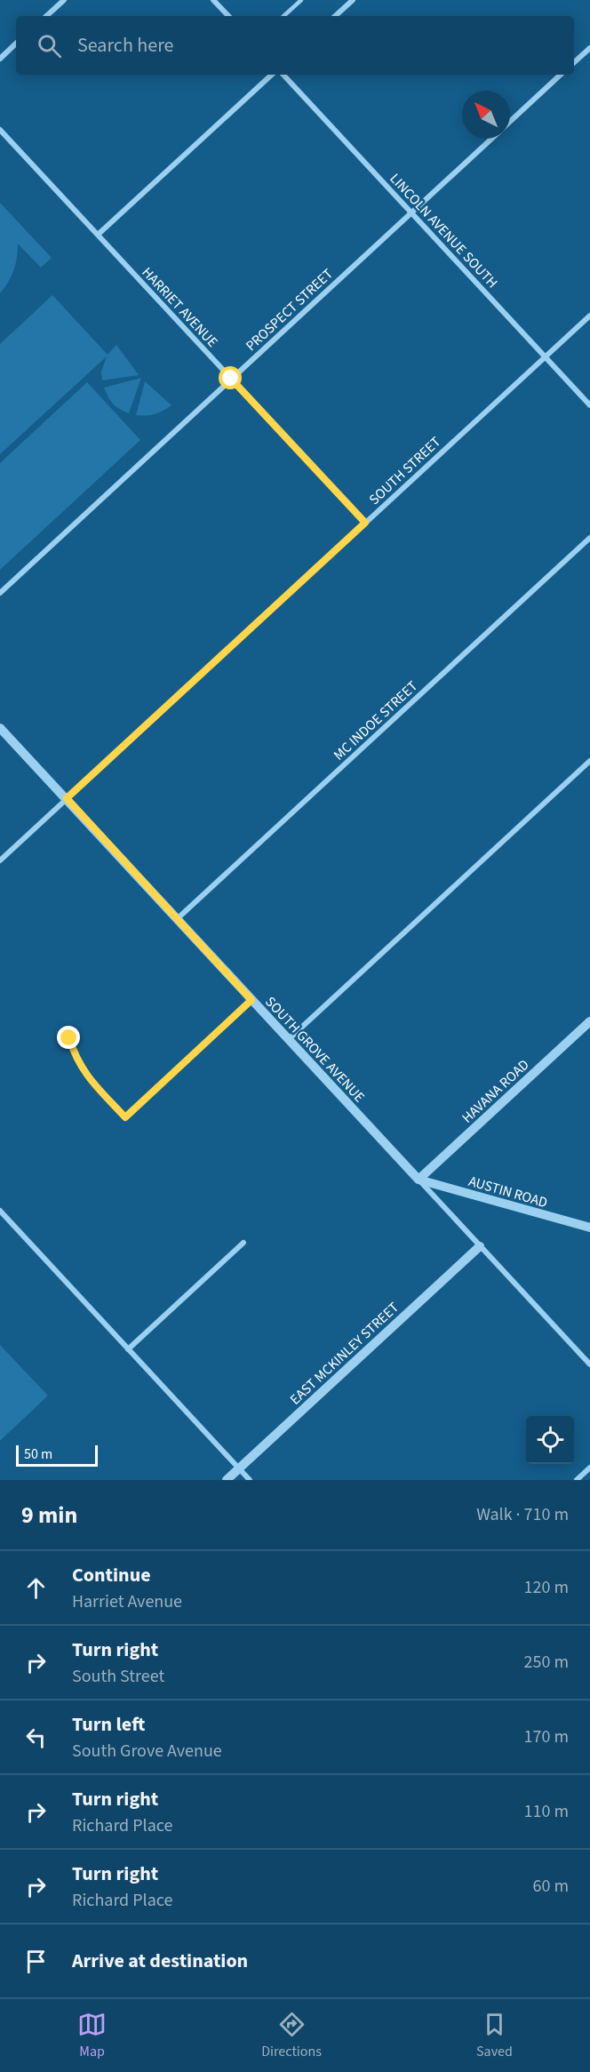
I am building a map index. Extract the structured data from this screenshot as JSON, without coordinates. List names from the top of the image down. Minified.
{"streets":{"street":["LINCOLN AVENUE SOUTH","HARRIET AVENUE","PROSPECT STREET","SOUTH STREET","MC INDOE STREET","SOUTH GROVE AVENUE","HAVANA ROAD","AUSTIN ROAD","EAST MCKINLEY STREET"]},"crossings":[["LINCOLN AVENUE SOUTH","PROSPECT STREET"],["LINCOLN AVENUE SOUTH","SOUTH STREET"],["HARRIET AVENUE","PROSPECT STREET"],["HARRIET AVENUE","SOUTH STREET"],["SOUTH STREET","SOUTH GROVE AVENUE"],["MC INDOE STREET","SOUTH GROVE AVENUE"],["SOUTH GROVE AVENUE","HAVANA ROAD"],["SOUTH GROVE AVENUE","AUSTIN ROAD"],["SOUTH GROVE AVENUE","EAST MCKINLEY STREET"],["HAVANA ROAD","AUSTIN ROAD"]],"scale_bar":"50 m","north":"top left","page":{"search":"Search here","scale":"50 m","heading":["9 min","Walk · 710 m"],"list":[["Continue","Harriet Avenue","120 m"],["Turn right","South Street","250 m"],["Turn left","South Grove Avenue","170 m"],["Turn right","Richard Place","110 m"],["Turn right","Richard Place","60 m"],"Arrive at destination"],"nav":["Map","Directions","Saved"]}}
